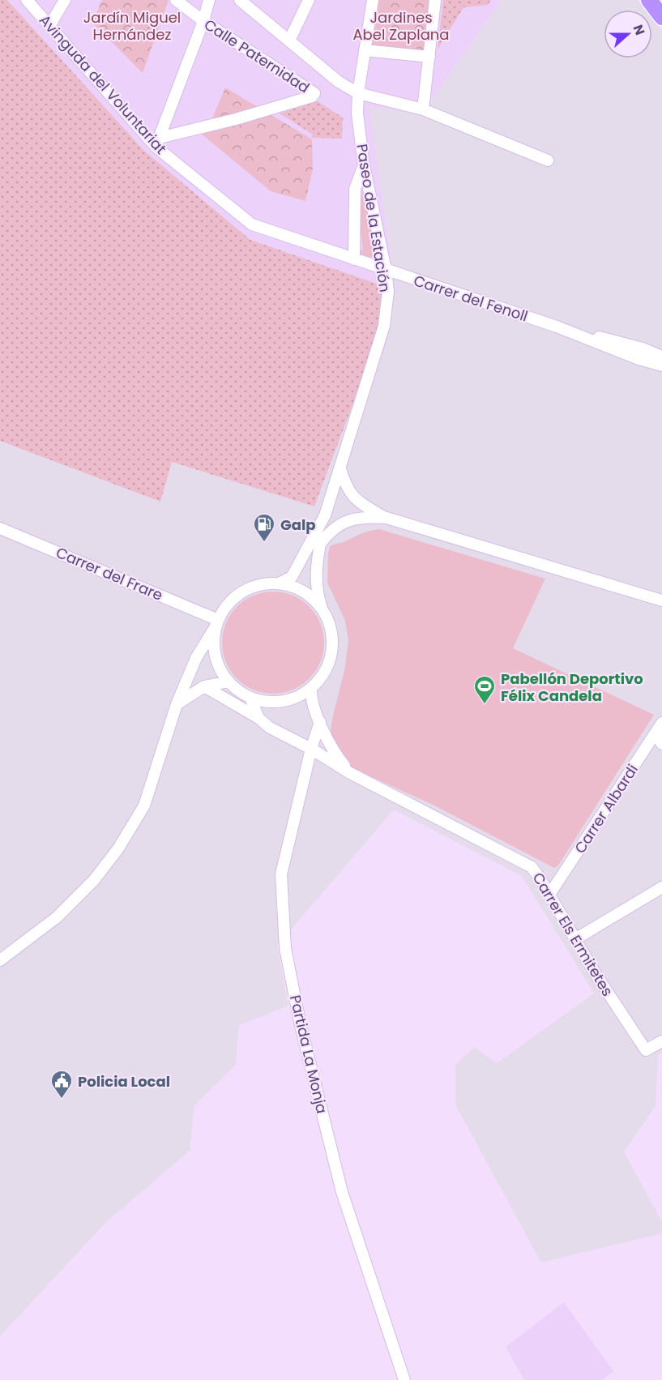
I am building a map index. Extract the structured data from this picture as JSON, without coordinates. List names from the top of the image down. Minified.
{"streets":{"street":["Calle Paternidad","Avinguda del Voluntariat","Paseo de la Estación","Carrer del Fenoll","Carrer del Frare","Carrer Albardi","Carrer Els Ermitetes","Partida La Monja"]},"crossings":[["Calle Paternidad","Avinguda del Voluntariat"],["Avinguda del Voluntariat","Paseo de la Estación"],["Avinguda del Voluntariat","Carrer del Fenoll"],["Paseo de la Estación","Carrer del Fenoll"],["Paseo de la Estación","Carrer del Frare"],["Paseo de la Estación","Carrer Els Ermitetes"],["Carrer del Frare","Carrer Els Ermitetes"],["Carrer Albardi","Carrer Els Ermitetes"],["Carrer Els Ermitetes","Partida La Monja"]],"parks":["Jardín Miguel Hernández","Jardines Abel Zaplana"],"places":{"fuel station":["Galp"],"sports":["Pabellón Deportivo Félix Candela"],"public building":["Policia Local"]},"north":"right"}
